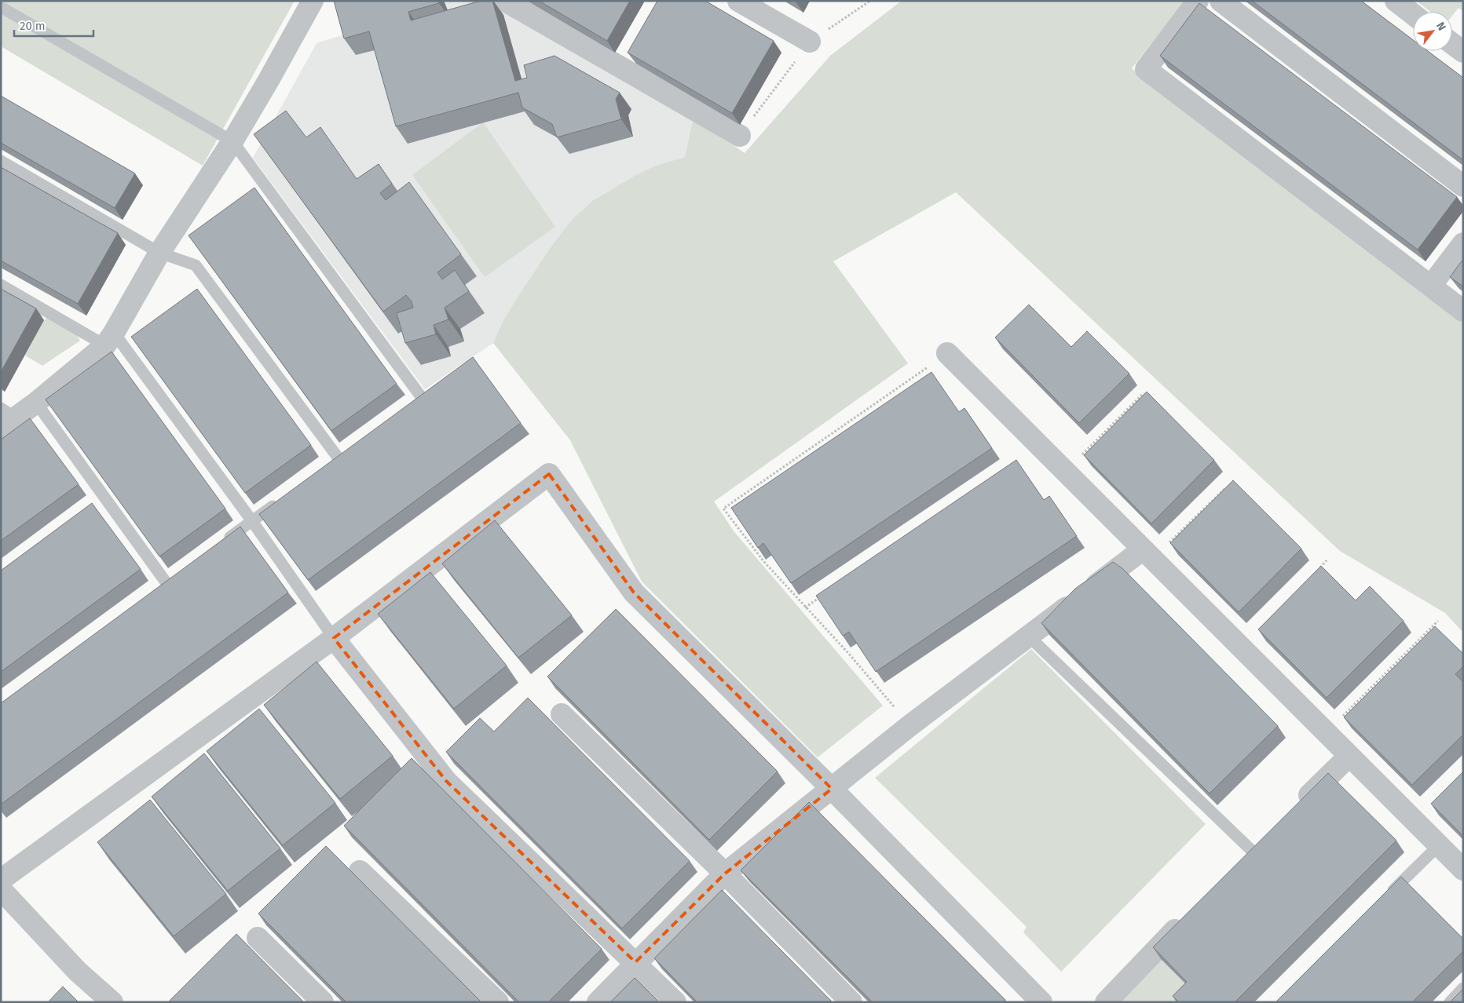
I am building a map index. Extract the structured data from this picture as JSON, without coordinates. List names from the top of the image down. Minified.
{"scale_bar":"20 m","north":"top right"}
